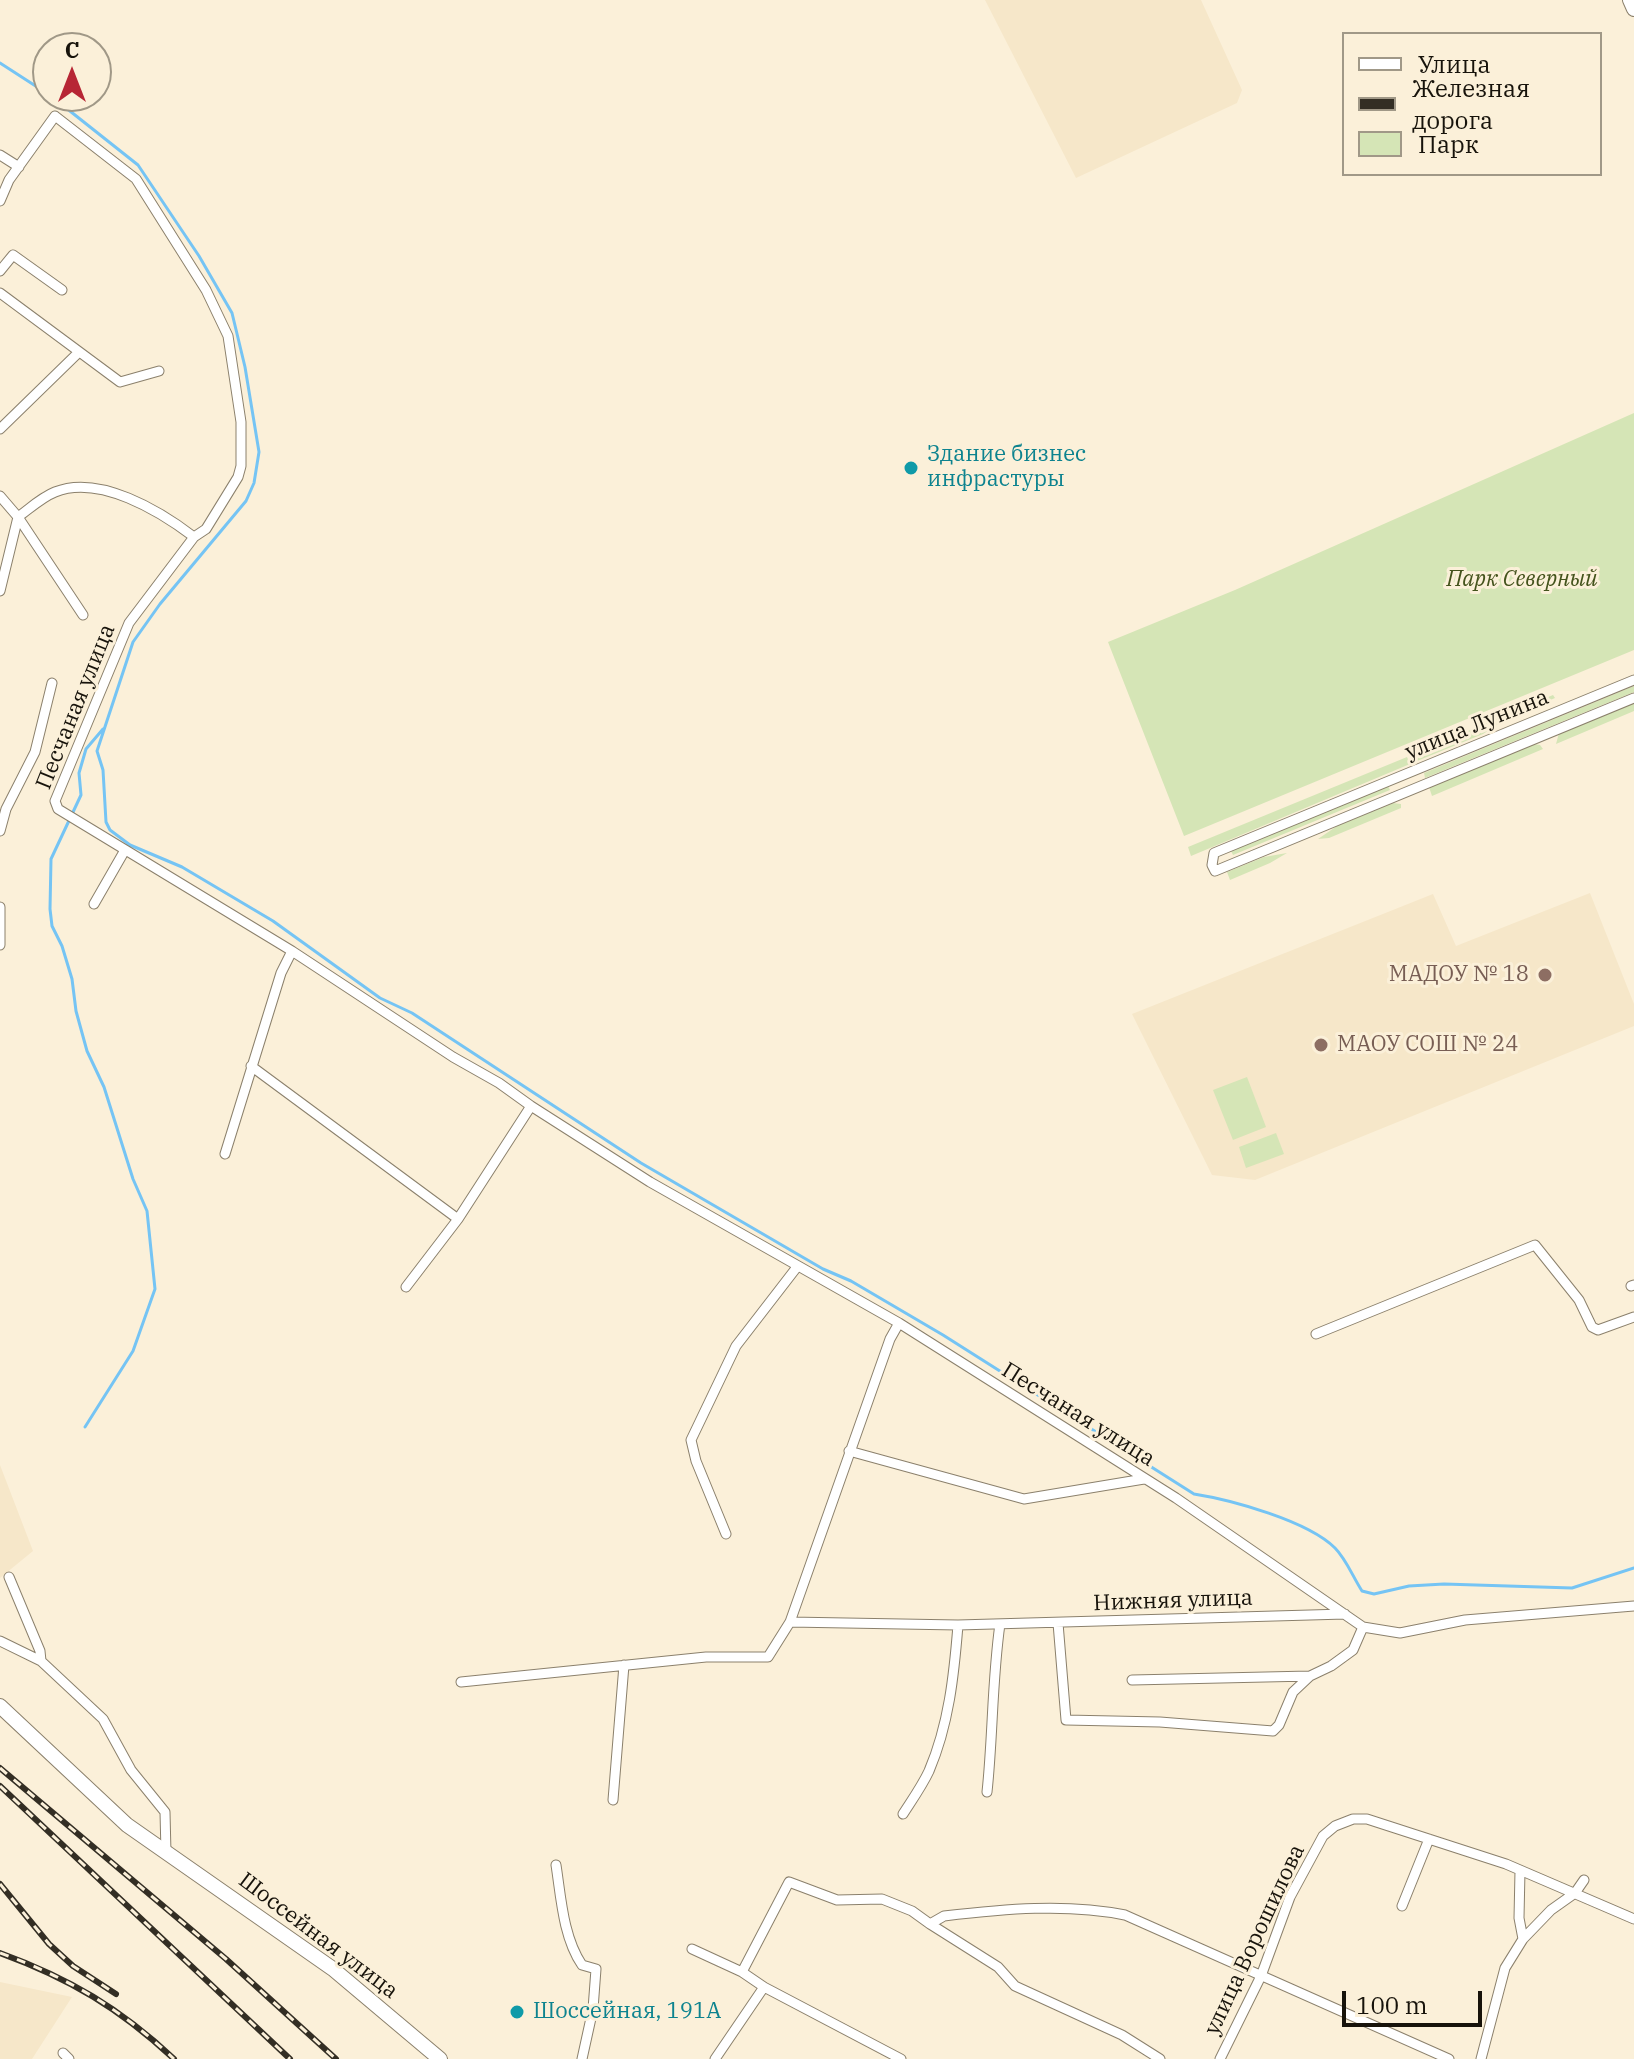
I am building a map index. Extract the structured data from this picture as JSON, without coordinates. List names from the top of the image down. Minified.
{"streets":{"main road":["Шоссейная улица"],"street":["Песчаная улица","улица Лунина","Нижняя улица","улица Ворошилова"]},"crossings":[["Песчаная улица","Нижняя улица"]],"parks":["Парк Северный"],"places":["Здание бизнес инфрастуры","МАДОУ № 18","МАОУ СОШ № 24","Шоссейная, 191А"],"legend":["Улица","Железная дорога","Парк"],"scale_bar":"100 m","north":"top"}
